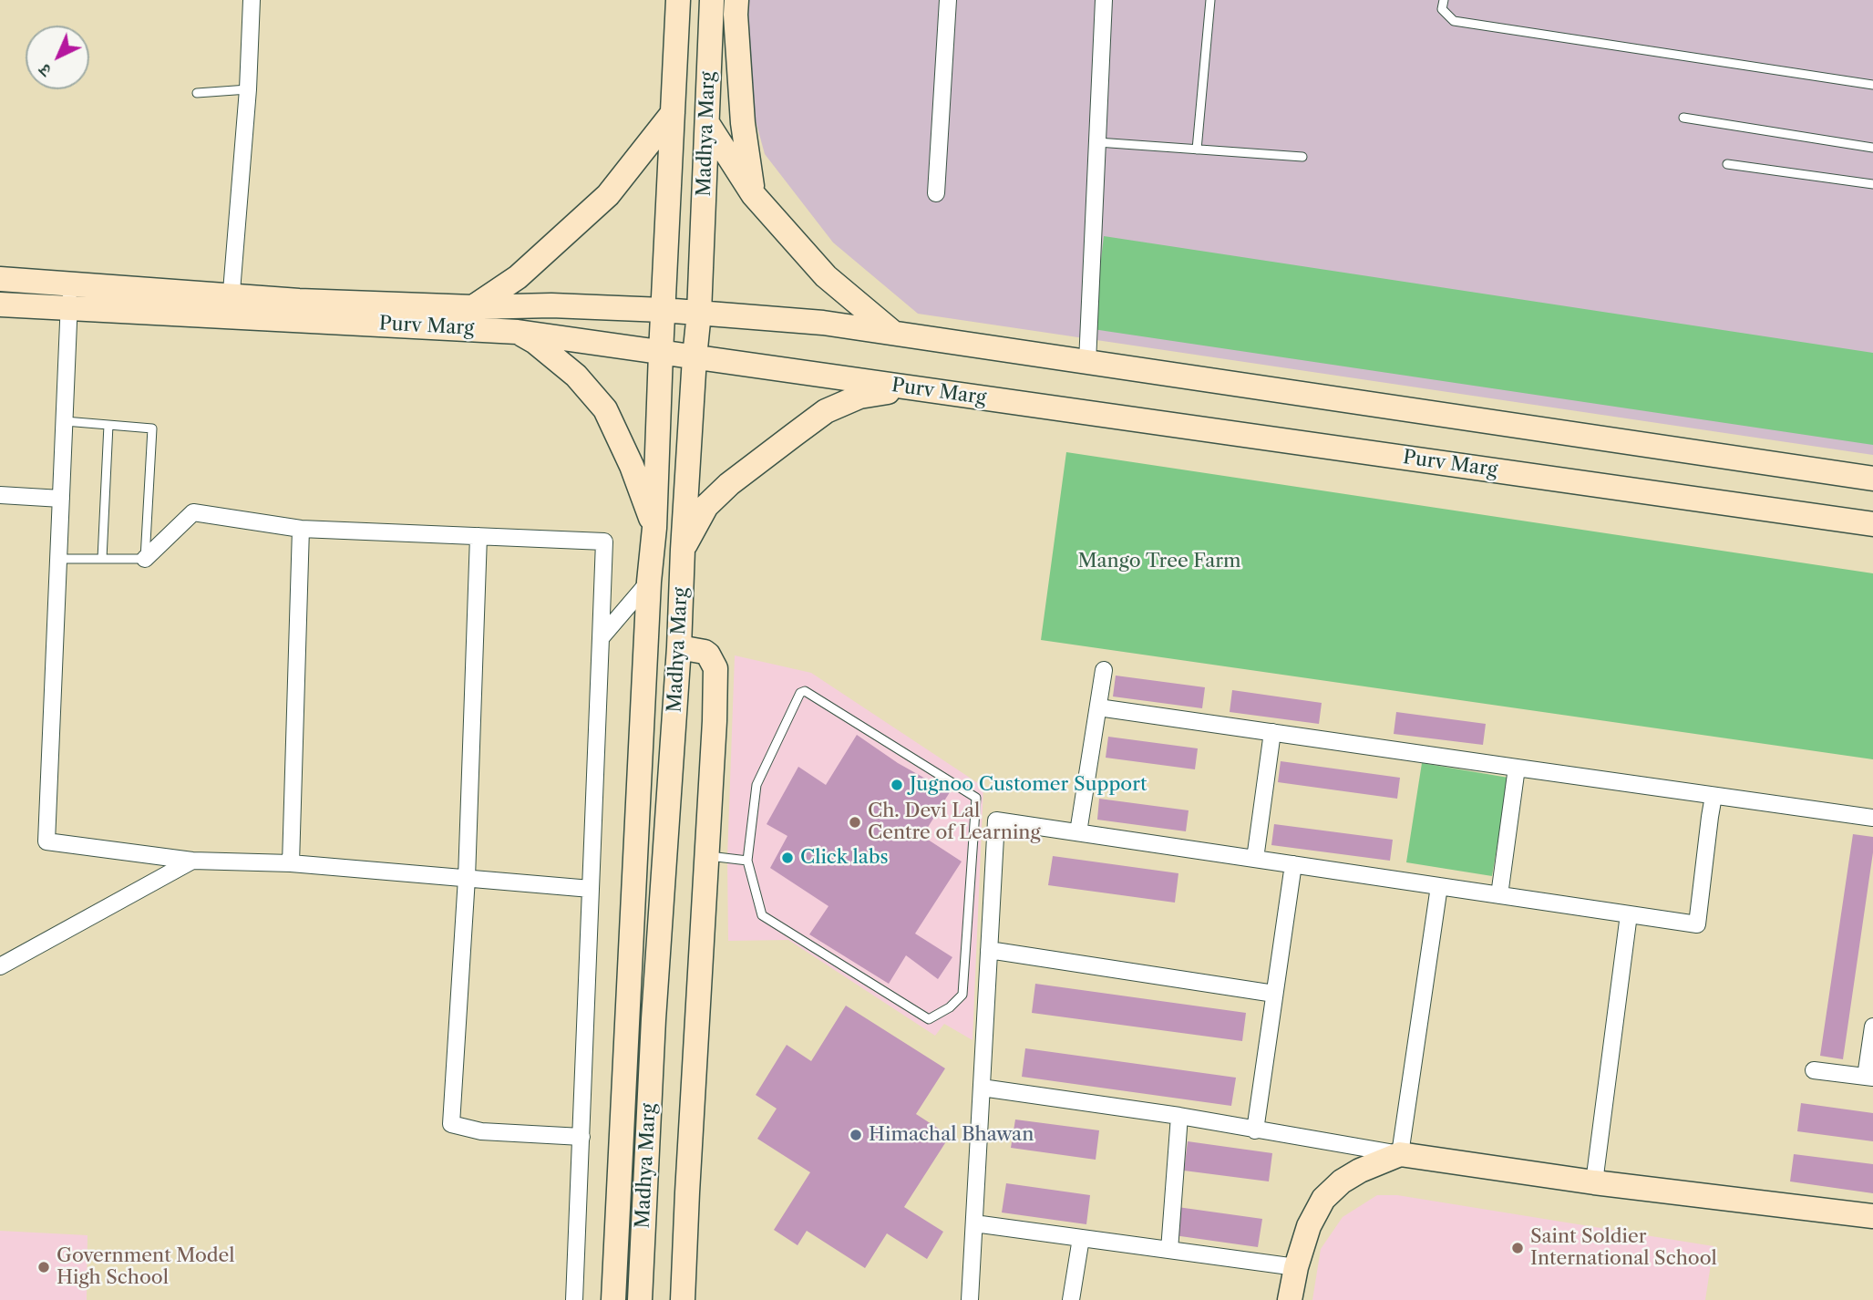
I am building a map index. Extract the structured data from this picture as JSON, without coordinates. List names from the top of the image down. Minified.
{"streets":{"main road":["Madhya Marg","Purv Marg"]},"crossings":[["Madhya Marg","Purv Marg"]],"parks":["Mango Tree Farm"],"places":["Jugnoo Customer Support","Ch. Devi Lal Centre of Learning","Click labs","Himachal Bhawan","Saint Soldier International School","Government Model High School"],"north":"bottom left"}
